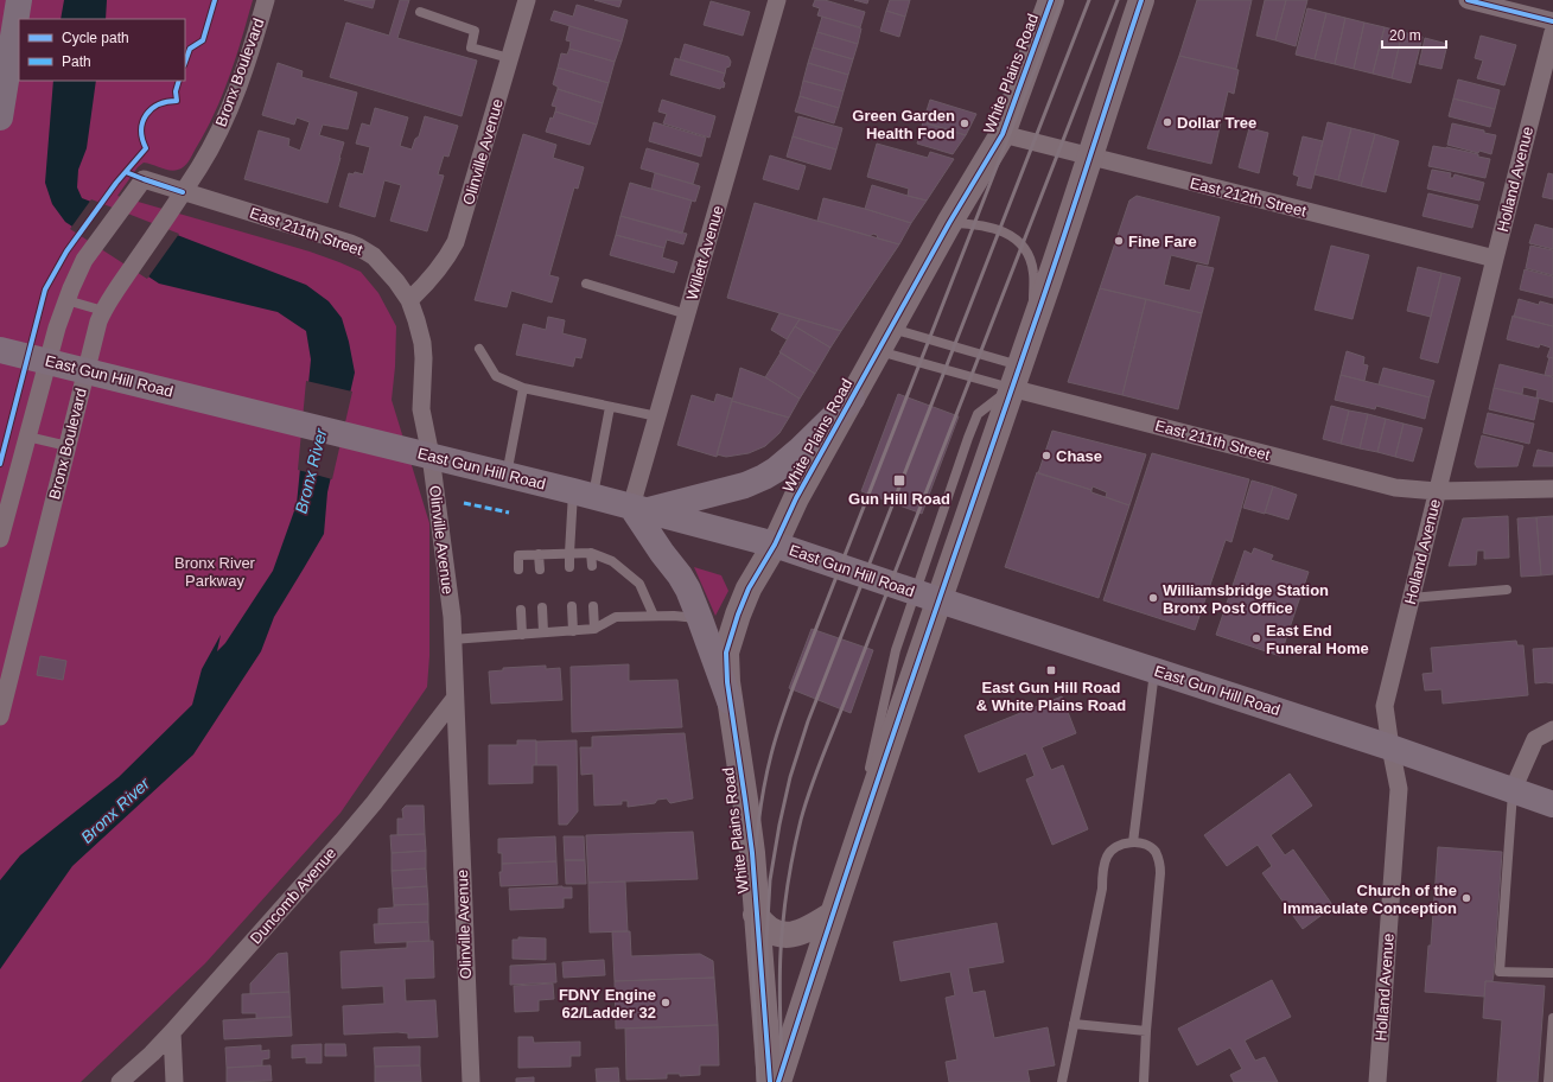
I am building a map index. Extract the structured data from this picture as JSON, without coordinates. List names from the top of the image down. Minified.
{"streets":{"main road":["White Plains Road","East Gun Hill Road"],"street":["Bronx Boulevard","Olinville Avenue","Holland Avenue","East 212th Street","East 211th Street","Willett Avenue","Duncomb Avenue"]},"crossings":[["Bronx Boulevard","East 211th Street"],["White Plains Road","East 212th Street"],["White Plains Road","East 211th Street"],["White Plains Road","East Gun Hill Road"],["Olinville Avenue","East 211th Street"],["Olinville Avenue","East Gun Hill Road"],["Olinville Avenue","Duncomb Avenue"],["Holland Avenue","East 212th Street"],["Holland Avenue","East 211th Street"],["Holland Avenue","East Gun Hill Road"],["Willett Avenue","East Gun Hill Road"]],"water":["Bronx River"],"parks":["Bronx River Parkway"],"places":{"other":["Dollar Tree","Green Garden Health Food","Fine Fare","Chase","Williamsbridge Station Bronx Post Office","East End Funeral Home","Church of the Immaculate Conception","FDNY Engine 62/Ladder 32"],"transit":["Gun Hill Road","East Gun Hill Road & White Plains Road"]},"legend":["Cycle path","Path"],"scale_bar":"20 m"}
